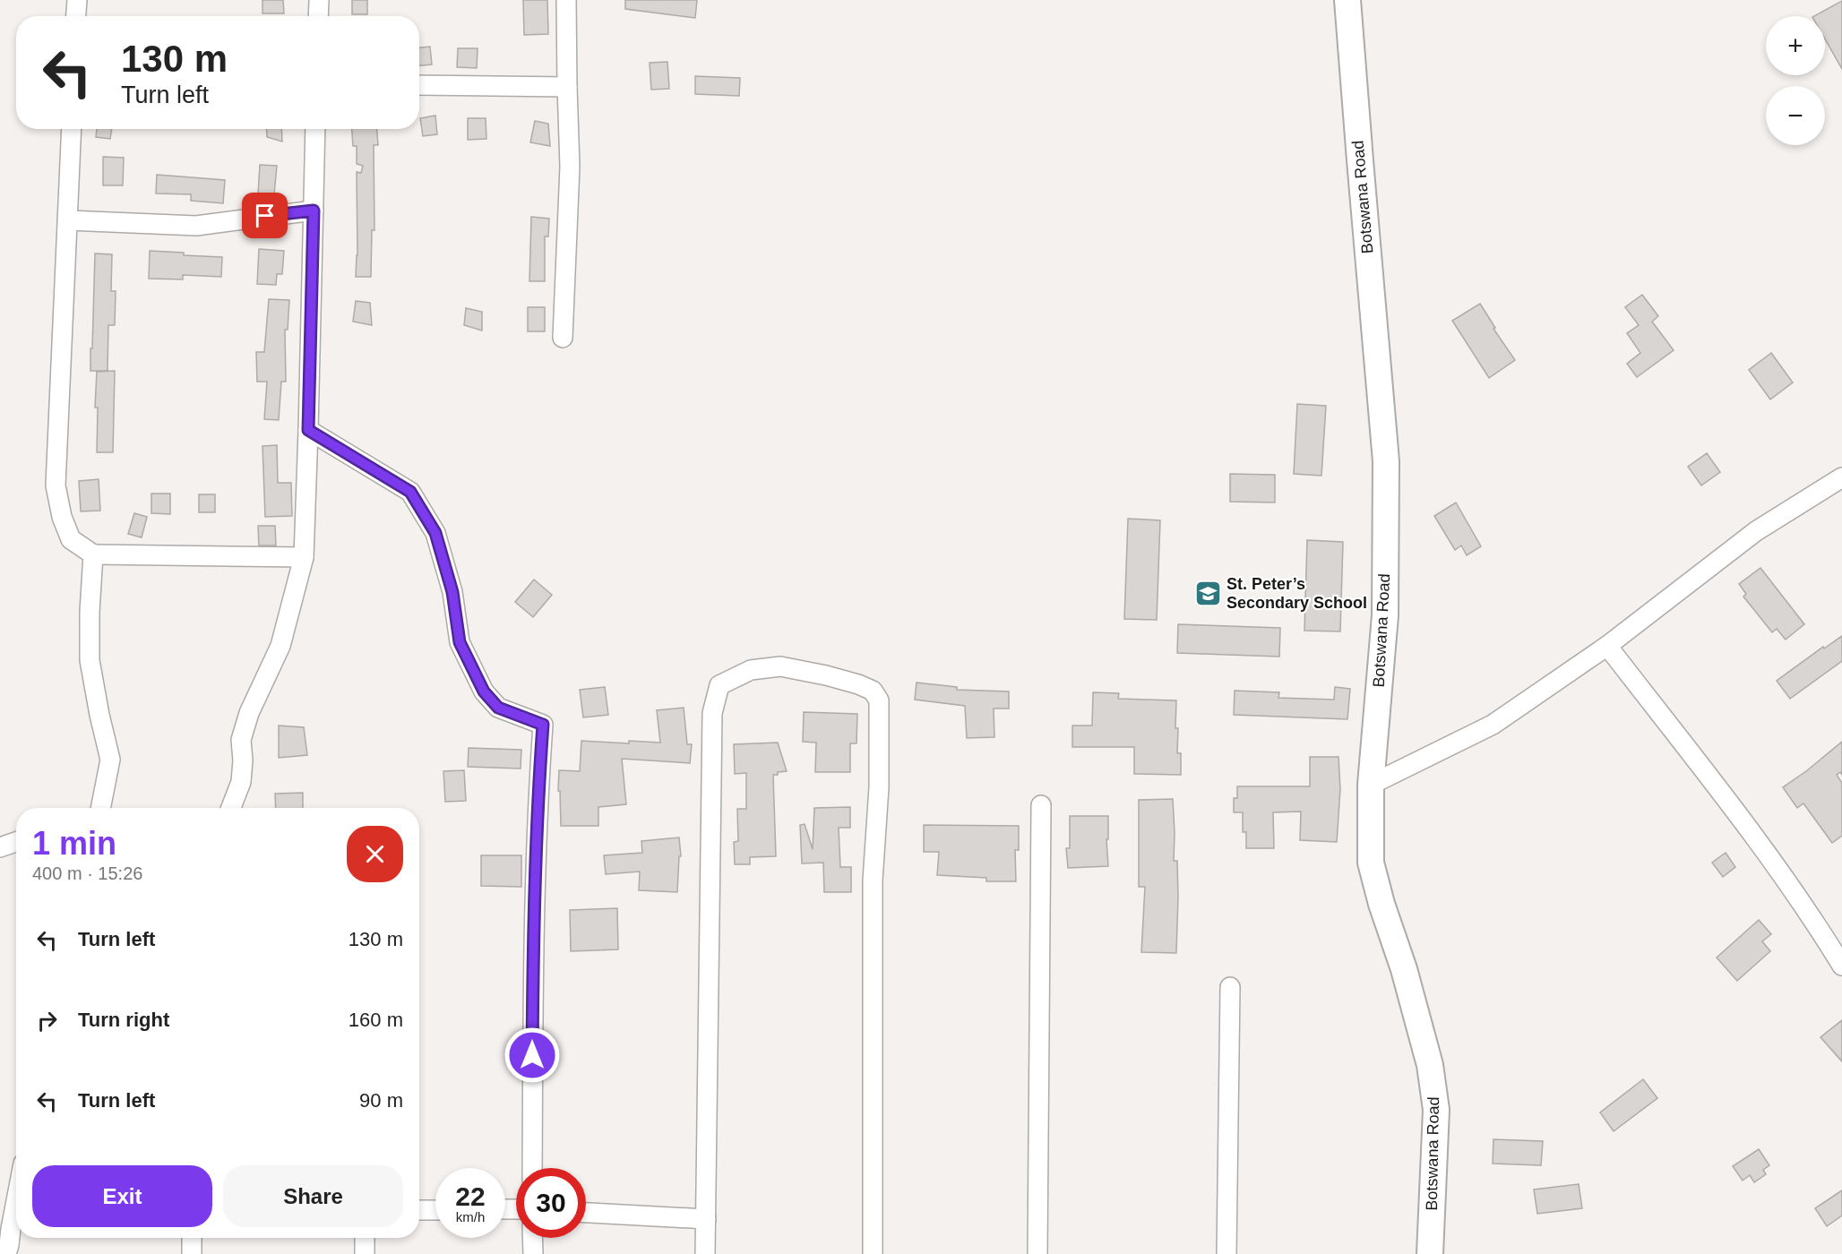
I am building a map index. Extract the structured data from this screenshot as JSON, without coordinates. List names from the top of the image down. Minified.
{"streets":{"street":["Botswana Road"]},"places":{"school or university":["St. Peter’s Secondary School"]},"page":{"map_buttons":["+","−"],"turn":["130 m","Turn left"],"heading":["1 min","400 m · 15:26"],"list":[{"name":"Turn left","value":"130 m"},{"name":"Turn right","value":"160 m"},{"name":"Turn left","value":"90 m"}],"buttons":["Exit","Share"],"speed":"22 km/h","limit":"30"}}
